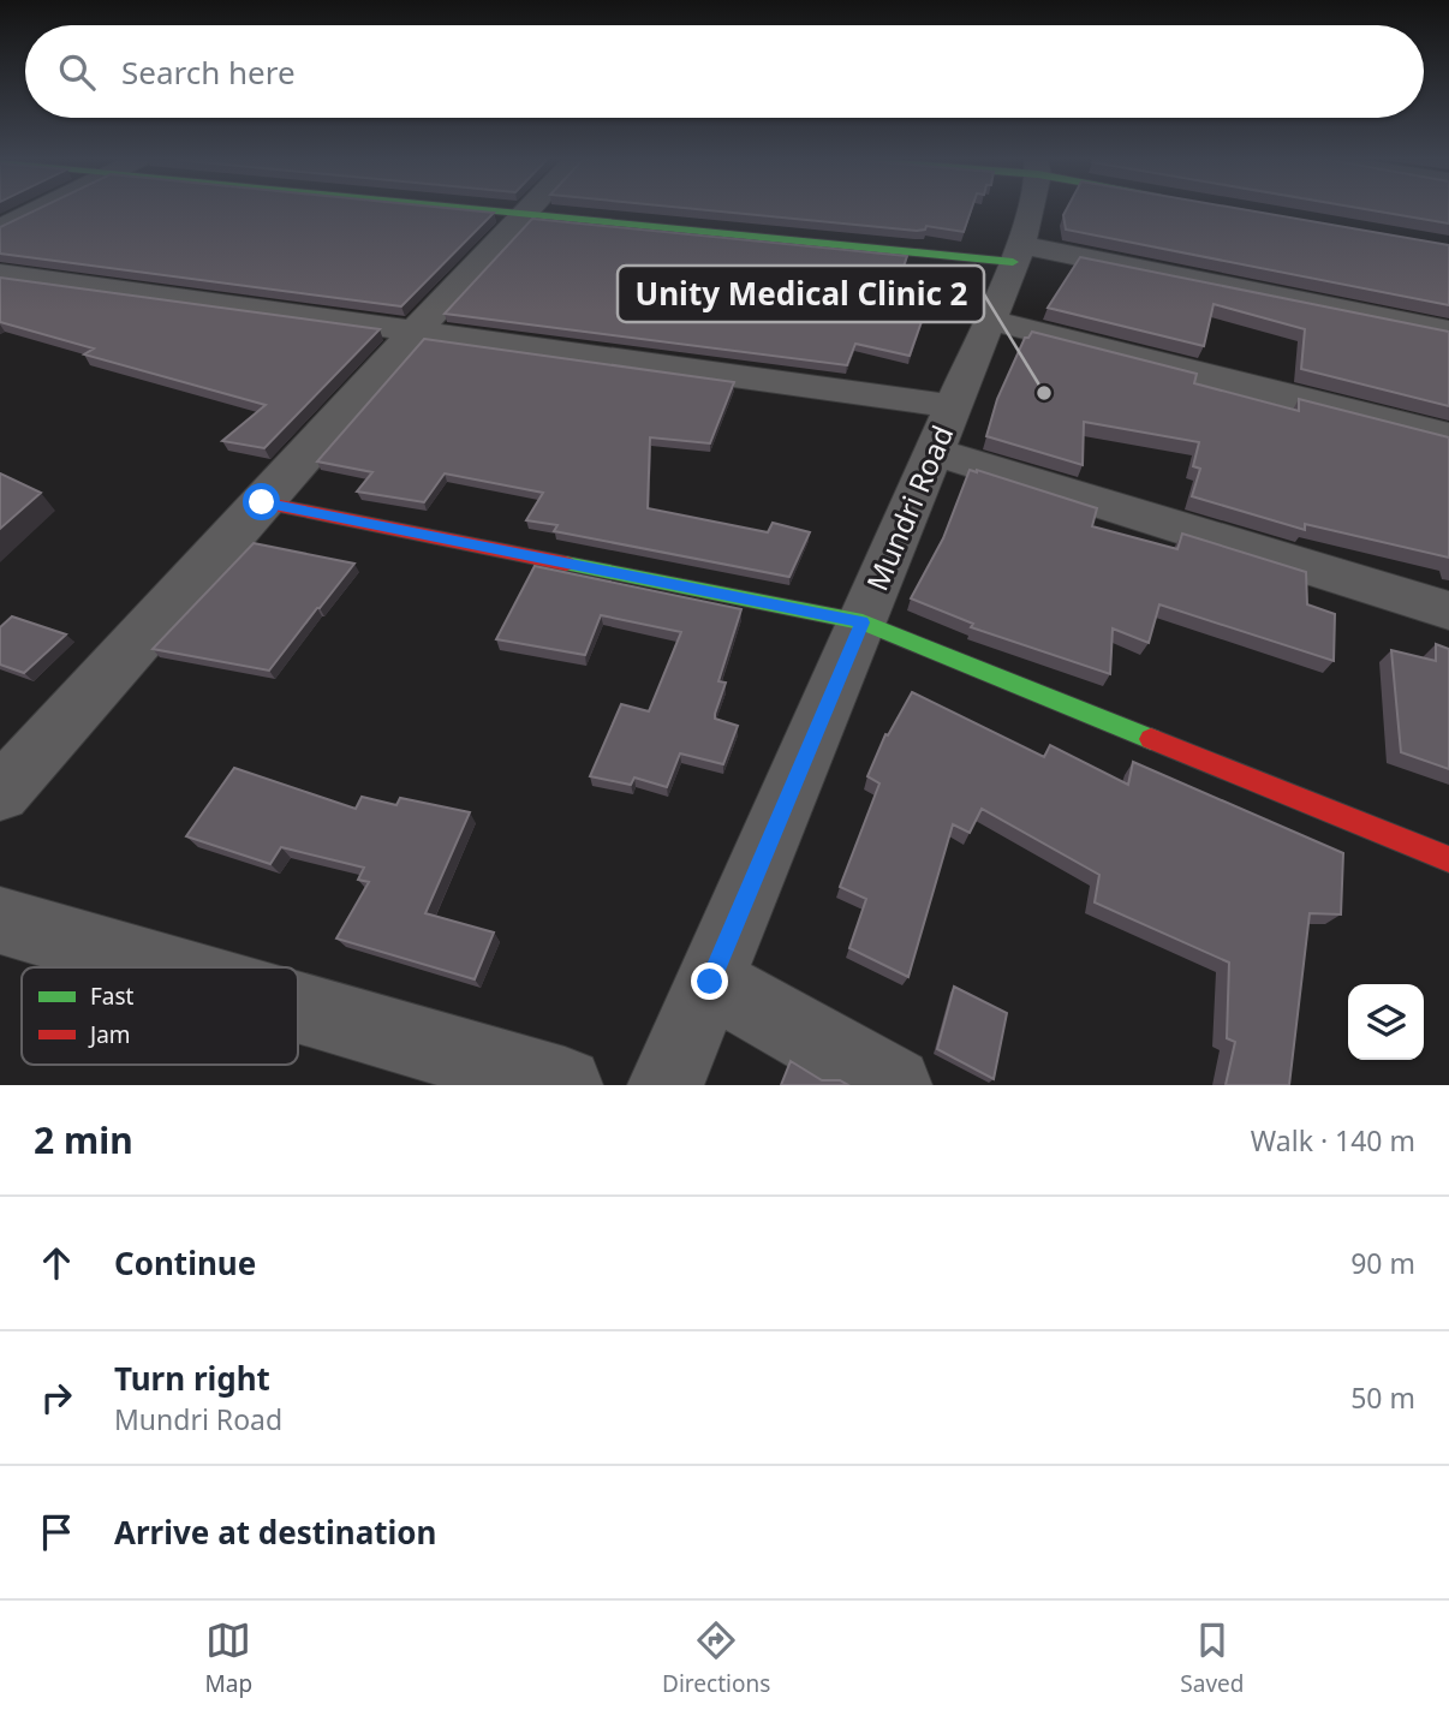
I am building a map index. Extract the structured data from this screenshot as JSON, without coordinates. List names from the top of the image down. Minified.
{"streets":{"street":["Mundri Road"]},"places":["Unity Medical Clinic 2"],"legend":["Fast","Jam"],"page":{"search":"Search here","heading":["2 min","Walk · 140 m"],"list":[["Continue","90 m"],["Turn right","Mundri Road","50 m"],"Arrive at destination"],"nav":["Map","Directions","Saved"]}}
